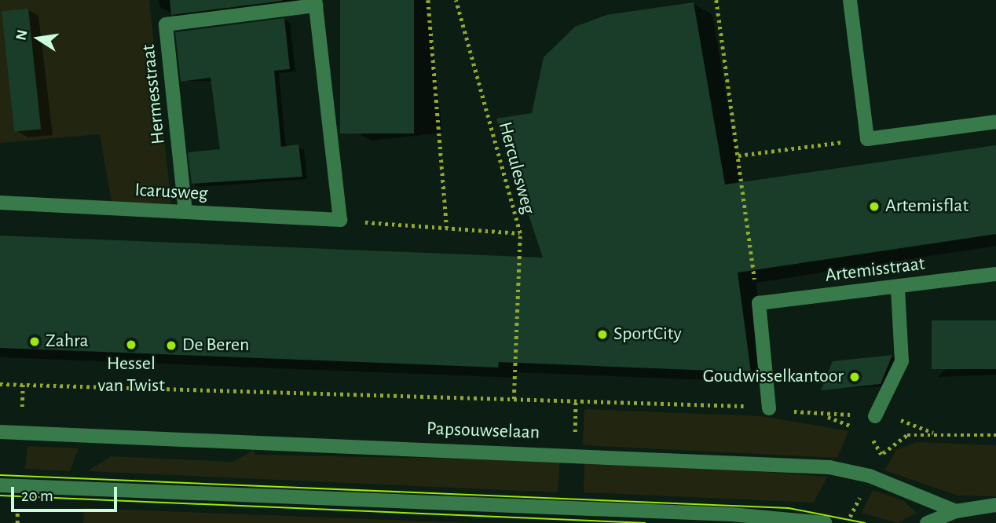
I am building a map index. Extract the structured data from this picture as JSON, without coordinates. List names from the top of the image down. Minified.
{"streets":{"street":["Hermesstraat","Icarusweg","Artemisstraat","Papsouwselaan"],"path":["Herculesweg"]},"crossings":[["Hermesstraat","Herculesweg"],["Hermesstraat","Icarusweg"],["Herculesweg","Icarusweg"]],"places":["Artemisflat","SportCity","Zahra","Hessel van Twist","De Beren","Goudwisselkantoor"],"scale_bar":"20 m","north":"left"}
